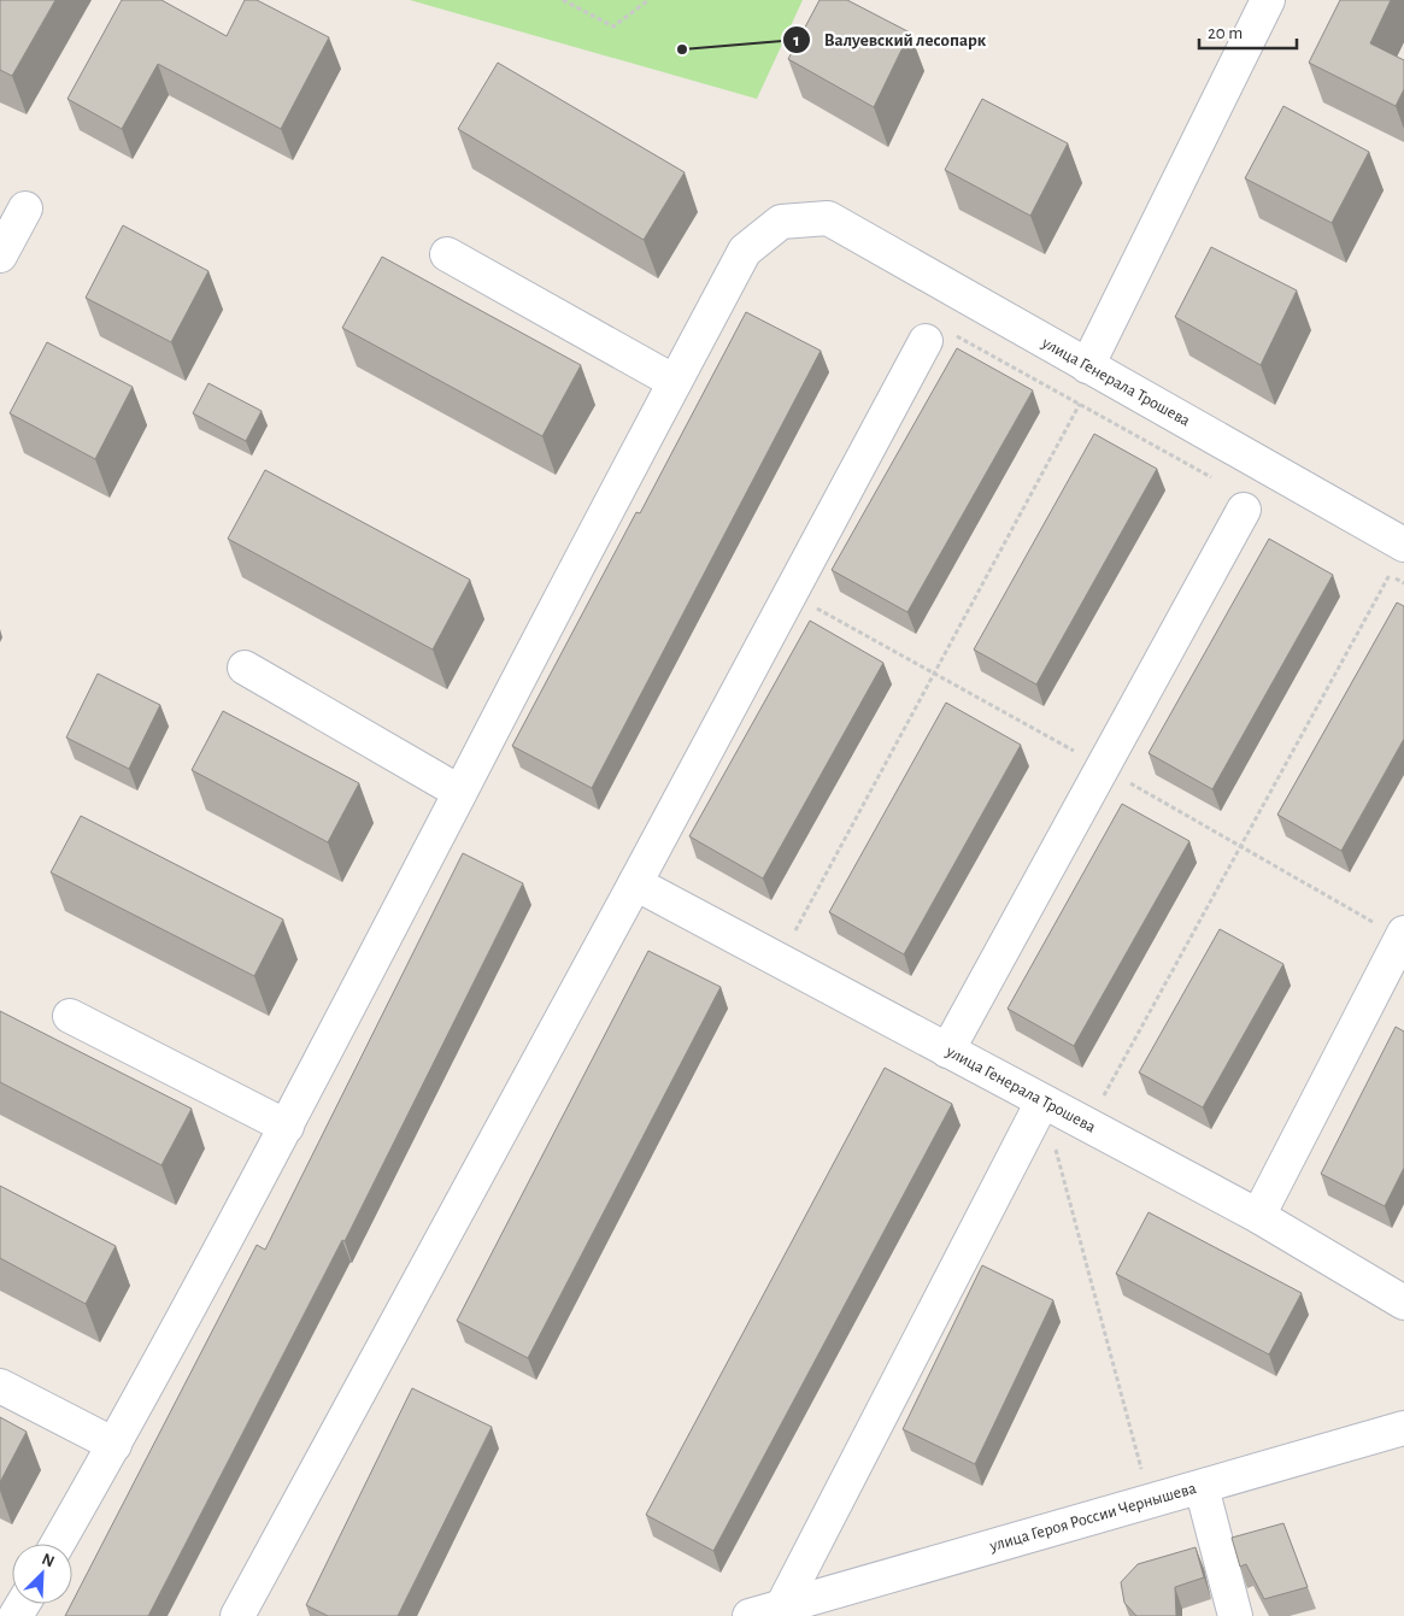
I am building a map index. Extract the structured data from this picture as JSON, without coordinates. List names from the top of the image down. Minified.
{"streets":{"street":["улица Генерала Трошева","улица Героя России Чернышева"]},"places":["Валуевский лесопарк"],"scale_bar":"20 m","north":"top right"}
